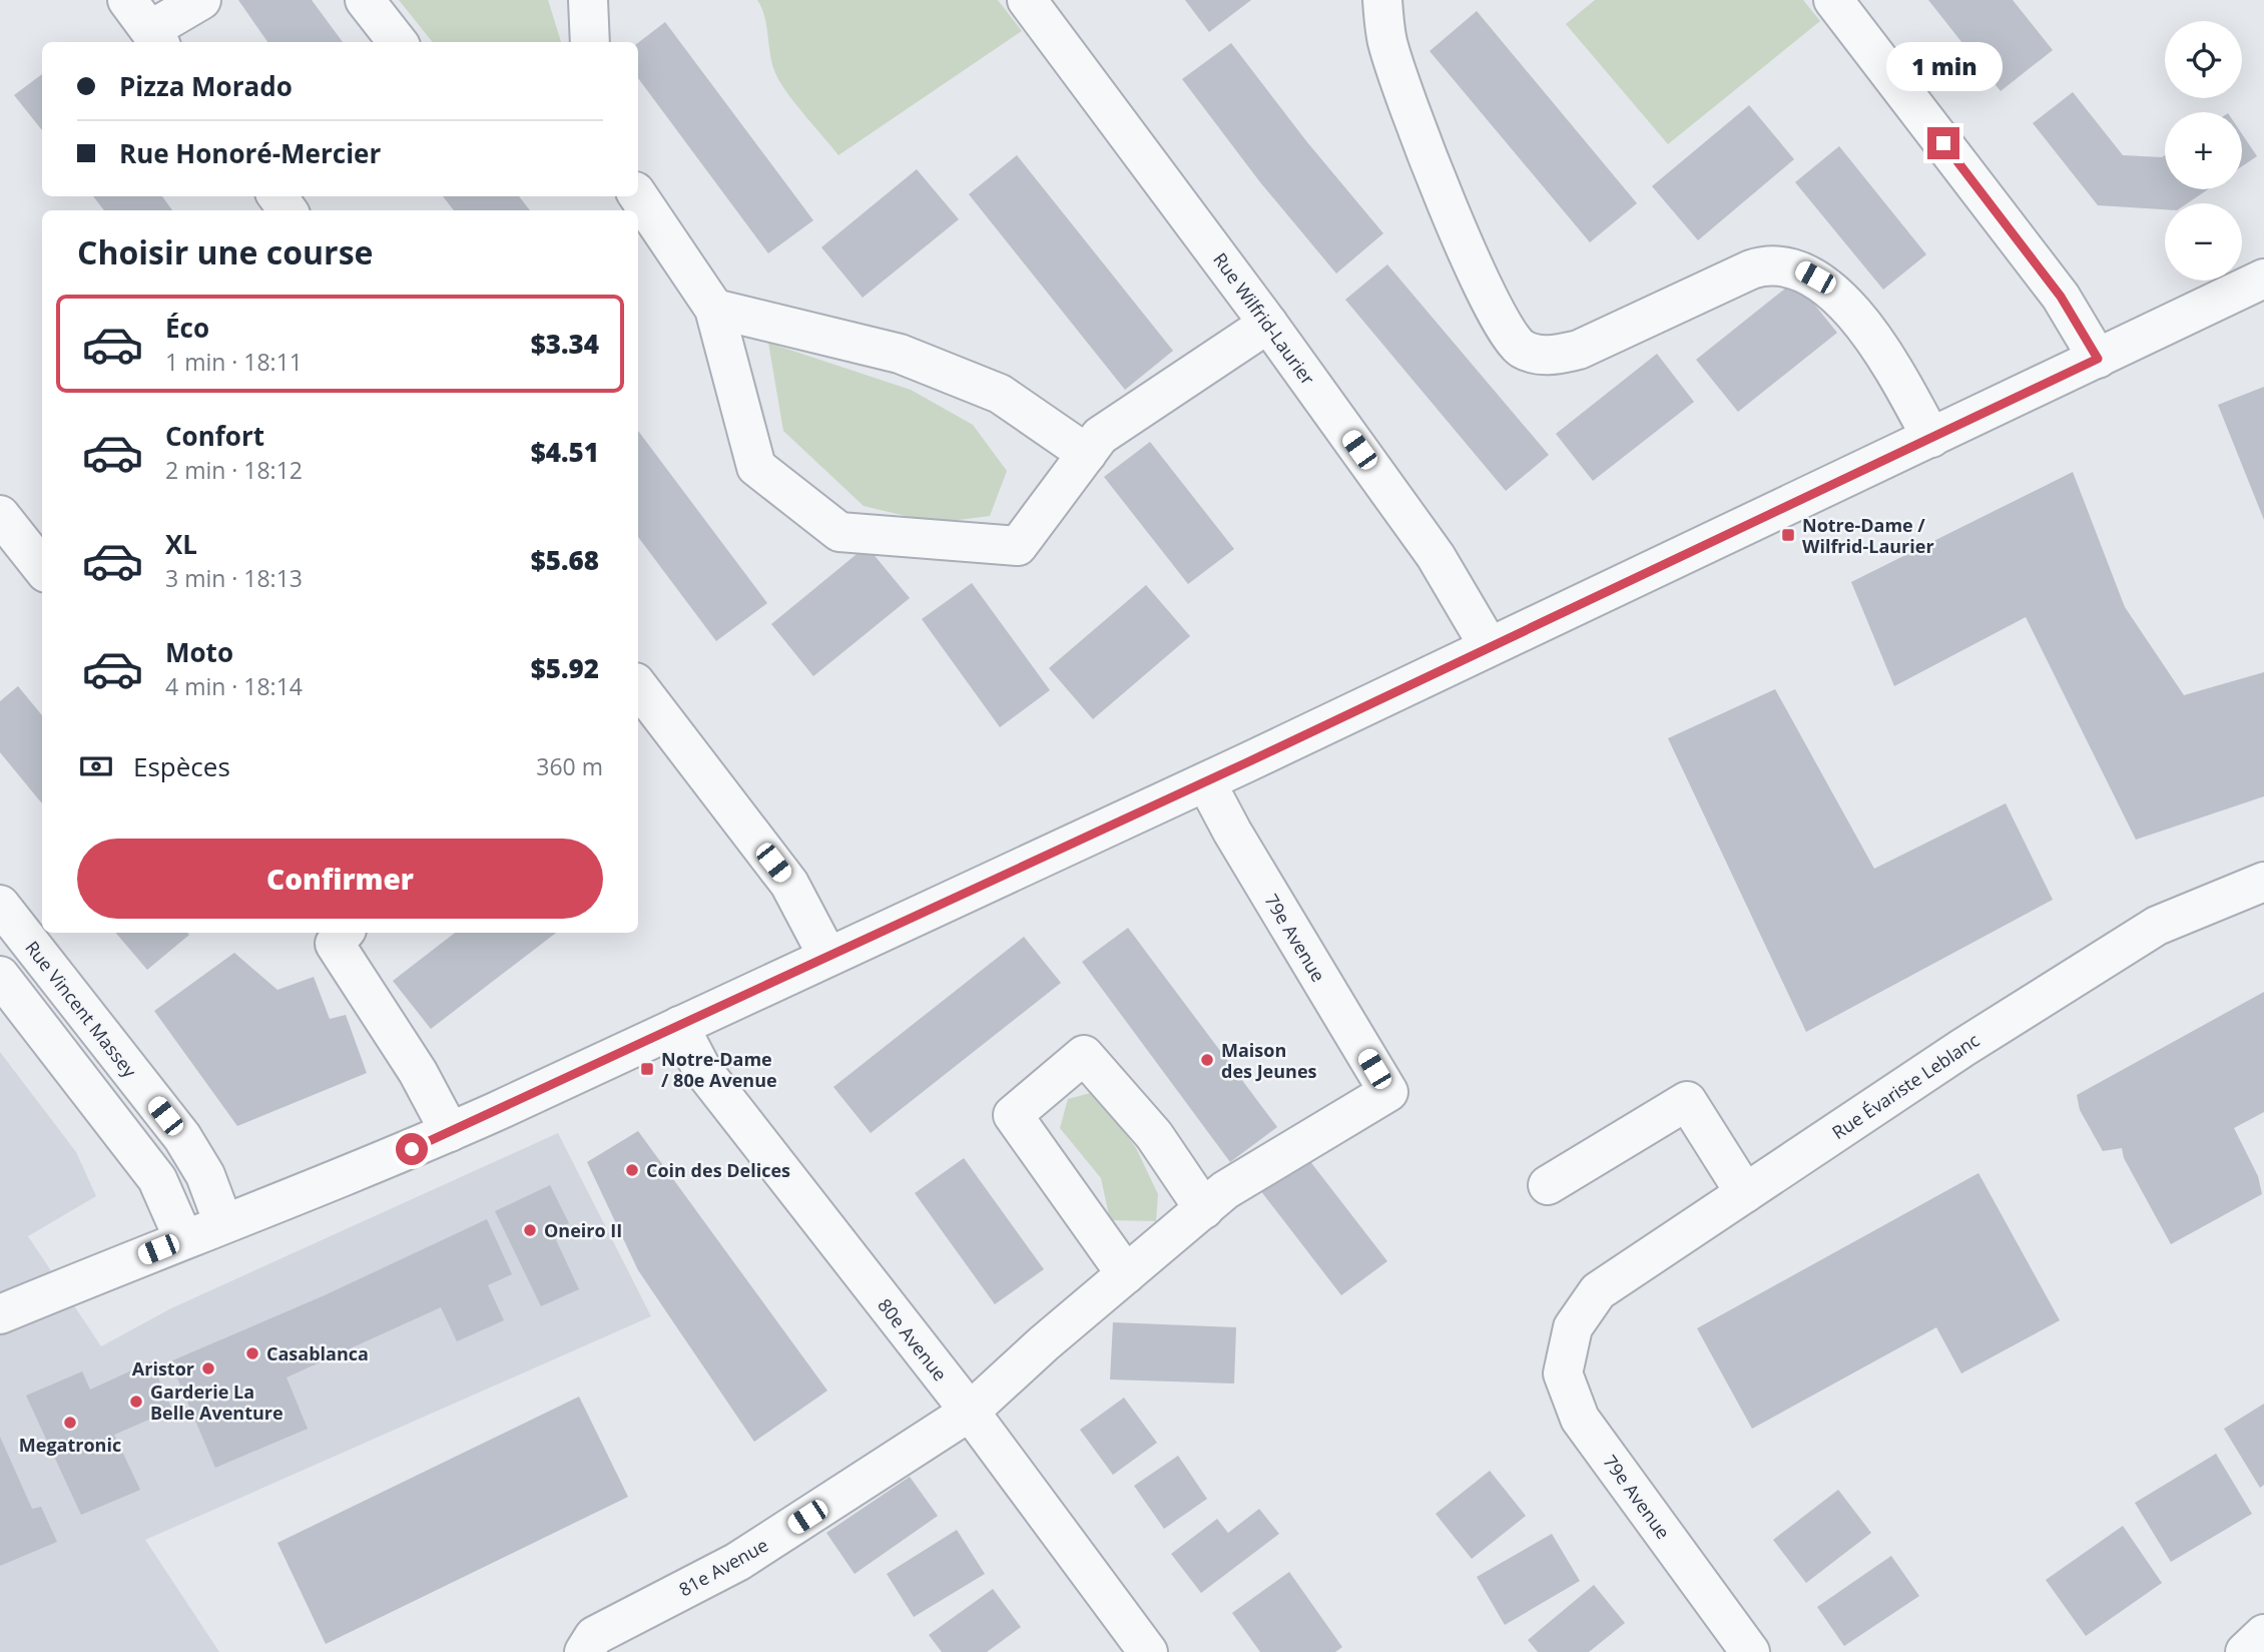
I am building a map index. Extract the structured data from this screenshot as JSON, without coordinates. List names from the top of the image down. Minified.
{"streets":{"street":["Rue Wilfrid-Laurier","79e Avenue","Rue Vincent Massey","Rue Évariste Leblanc","80e Avenue","81e Avenue"]},"crossings":[["79e Avenue","Rue Évariste Leblanc"],["79e Avenue","81e Avenue"],["80e Avenue","81e Avenue"]],"places":{"transit":["Notre-Dame / Wilfrid-Laurier","Notre-Dame / 80e Avenue"],"other":["Maison des Jeunes","Coin des Delices","Oneiro II","Casablanca","Aristor","Garderie La Belle Aventure","Megatronic"]},"page":{"map_buttons":["+","−"],"bubble":"1 min","banner":["Pizza Morado","Rue Honoré-Mercier"],"heading":"Choisir une course","list":[{"name":"Éco","note":"1 min · 18:11","value":"$3.34"},{"name":"Confort","note":"2 min · 18:12","value":"$4.51"},{"name":"XL","note":"3 min · 18:13","value":"$5.68"},{"name":"Moto","note":"4 min · 18:14","value":"$5.92"}],"pay":["Espèces","360 m"],"buttons":"Confirmer"}}
